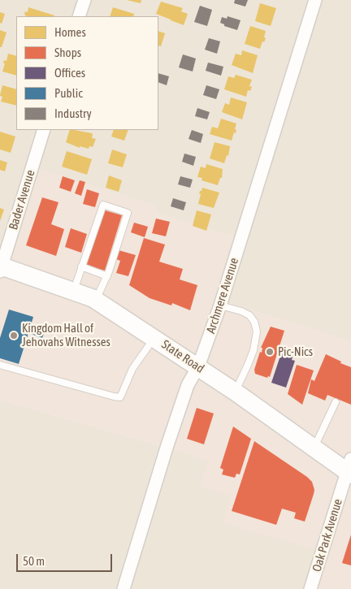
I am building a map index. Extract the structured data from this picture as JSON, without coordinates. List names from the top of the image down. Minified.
{"streets":{"main road":["State Road"],"street":["Bader Avenue","Archmere Avenue","Oak Park Avenue"]},"crossings":[["Bader Avenue","State Road"],["Archmere Avenue","State Road"],["State Road","Oak Park Avenue"]],"places":["Kingdom Hall of Jehovahs Witnesses","Pic-Nics"],"legend":["Homes","Shops","Offices","Public","Industry"],"scale_bar":"50 m"}
